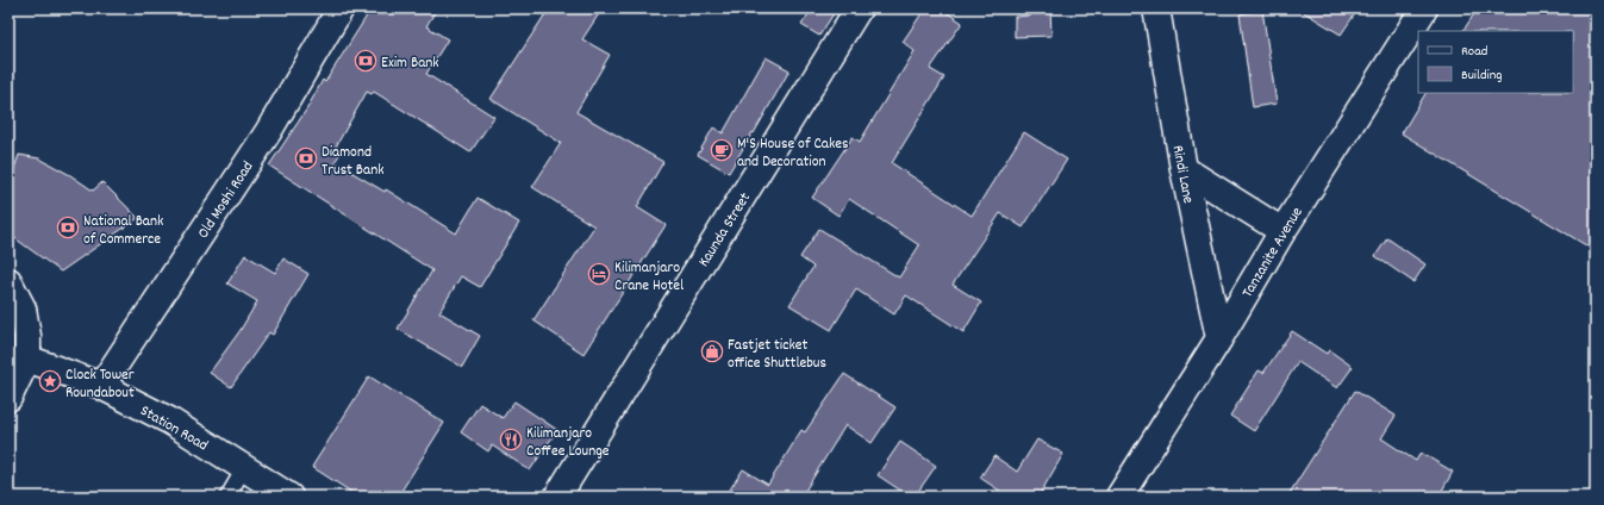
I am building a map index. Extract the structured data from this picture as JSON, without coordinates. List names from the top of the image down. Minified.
{"streets":{"street":["Rindi Lane","Old Moshi Road","Kaunda Street","Tanzanite Avenue","Station Road"]},"crossings":[["Rindi Lane","Tanzanite Avenue"],["Old Moshi Road","Station Road"]],"places":{"bank":["Exim Bank","Diamond Trust Bank","National Bank of Commerce"],"cafe":["M'S House of Cakes and Decoration"],"hotel":["Kilimanjaro Crane Hotel"],"shop":["Fastjet ticket office Shuttlebus"],"place":["Clock Tower Roundabout"],"restaurant":["Kilimanjaro Coffee Lounge"]},"legend":["Road","Building"]}
